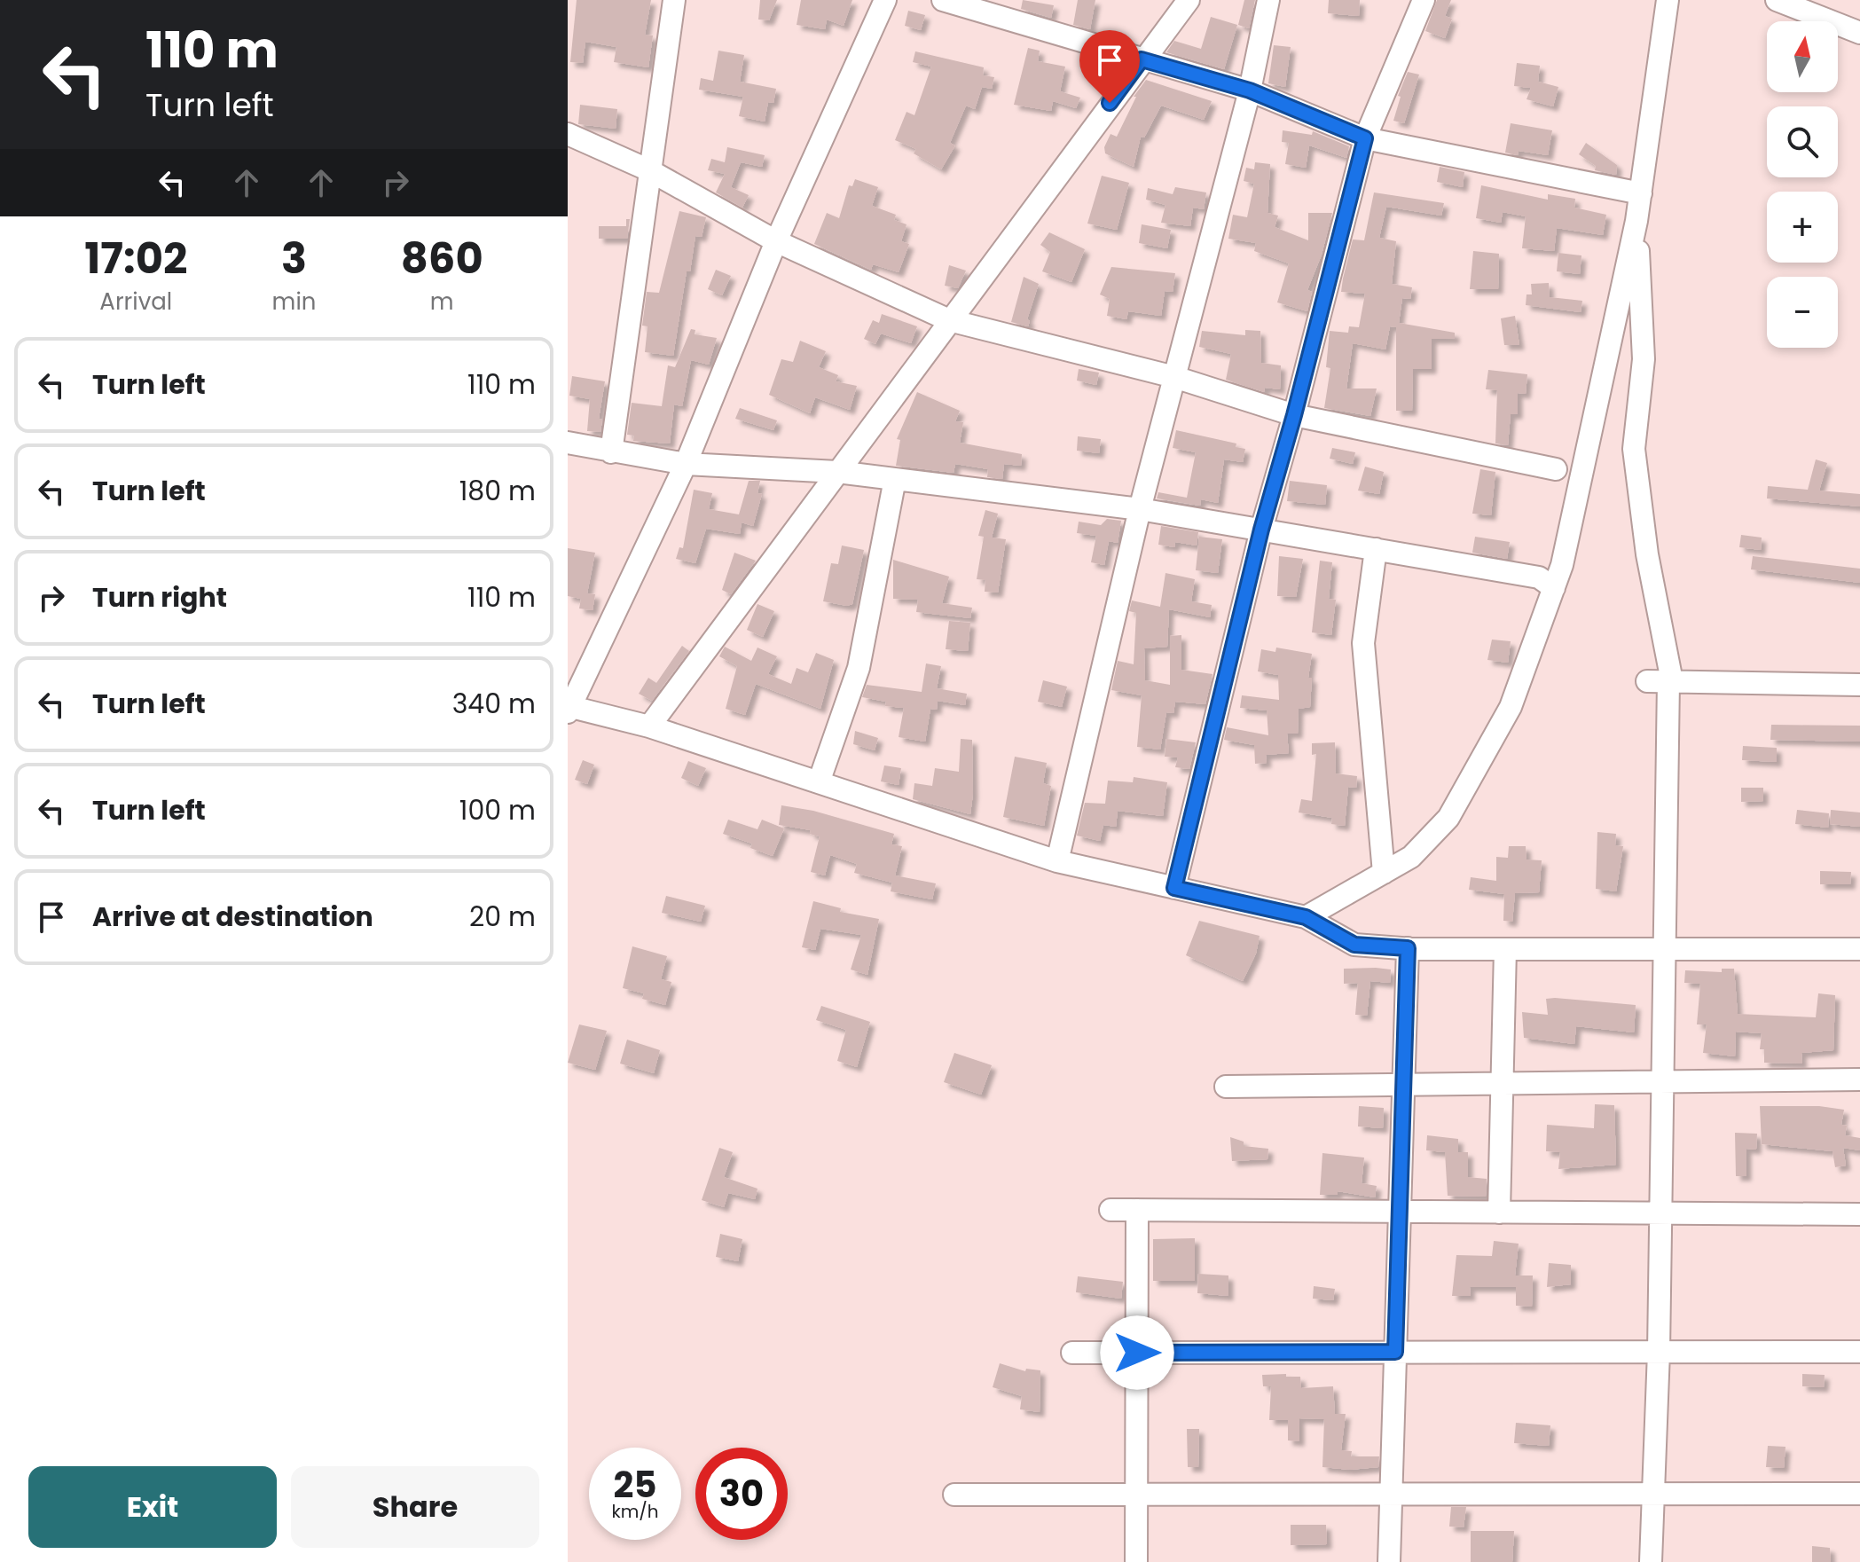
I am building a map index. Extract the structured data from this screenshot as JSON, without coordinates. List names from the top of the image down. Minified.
{"north":"top","page":{"turn":["110 m","Turn left"],"map_buttons":["+","−"],"eta":["17:02","Arrival","3","min","860","m"],"list":[{"name":"Turn left","value":"110 m"},{"name":"Turn left","value":"180 m"},{"name":"Turn right","value":"110 m"},{"name":"Turn left","value":"340 m"},{"name":"Turn left","value":"100 m"},{"name":"Arrive at destination","value":"20 m"}],"speed":"25 km/h","limit":"30","buttons":["Exit","Share"]}}
